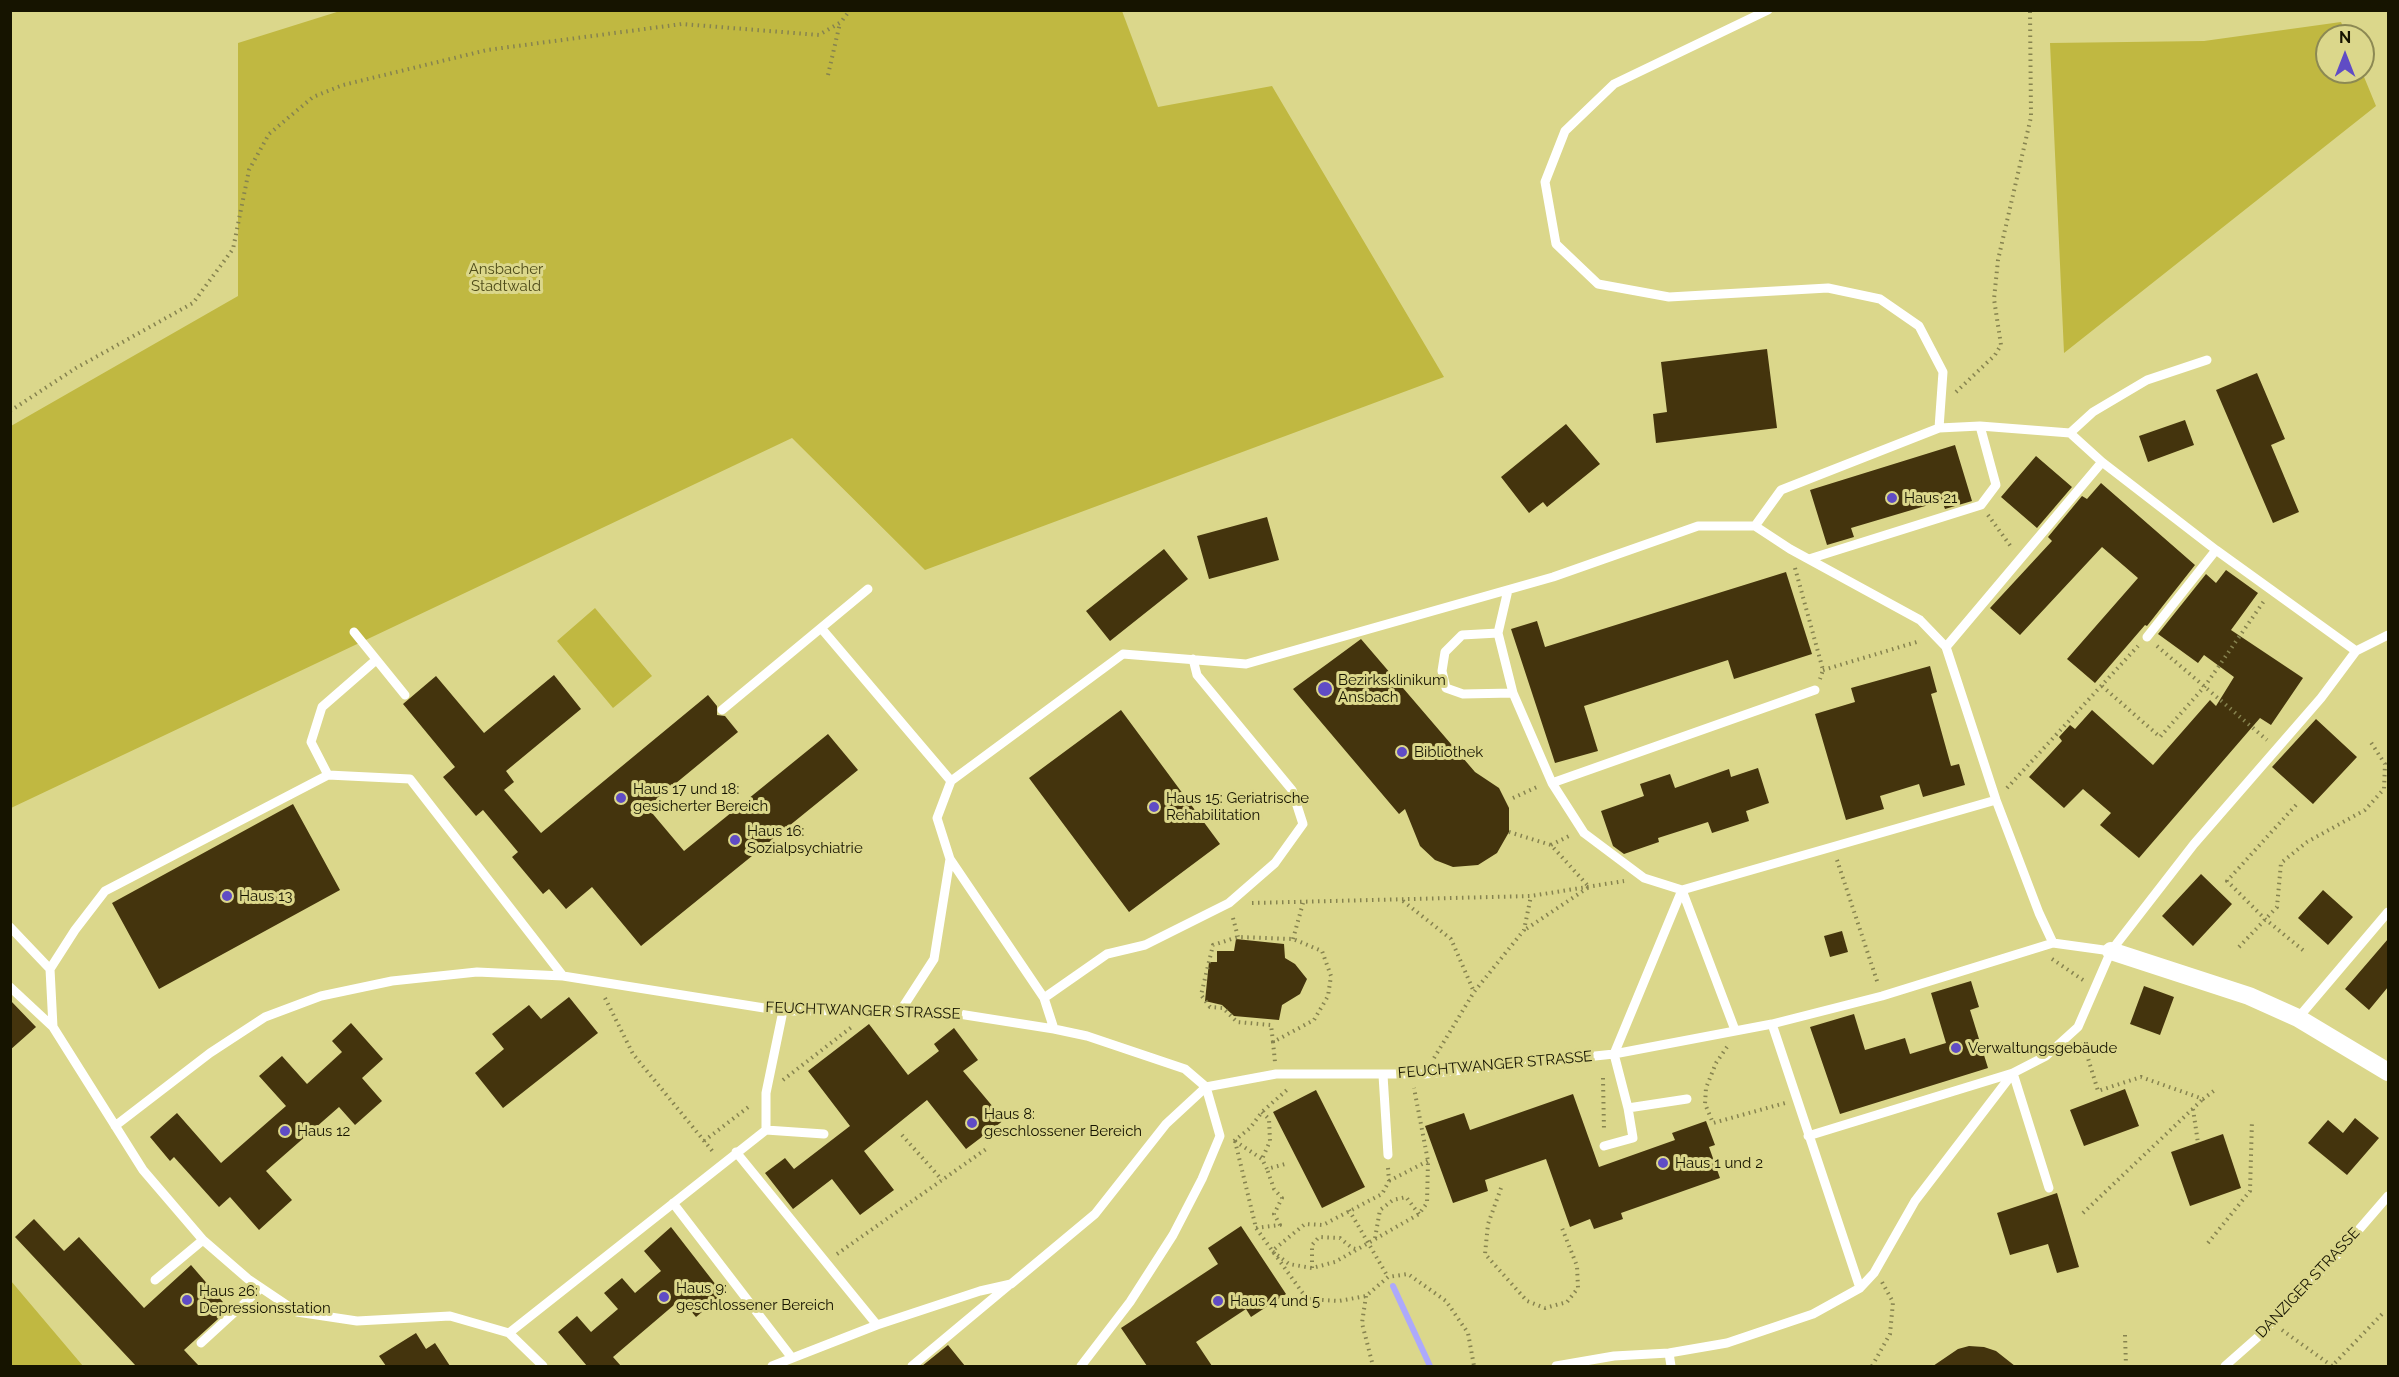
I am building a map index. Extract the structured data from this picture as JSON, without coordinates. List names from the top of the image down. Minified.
{"streets":{"street":["FEUCHTWANGER STRASSE"],"lane":["DANZIGER STRASSE"]},"parks":["Ansbacher Stadtwald"],"places":["Haus 21","Bezirksklinikum Ansbach","Bibliothek","Haus 17 und 18: gesicherter Bereich","Haus 15: Geriatrische Rehabilitation","Haus 16: Sozialpsychiatrie","Haus 13","Verwaltungsgebäude","Haus 8: geschlossener Bereich","Haus 12","Haus 1 und 2","Haus 9: geschlossener Bereich","Haus 26: Depressionsstation","Haus 4 und 5"],"north":"top"}
